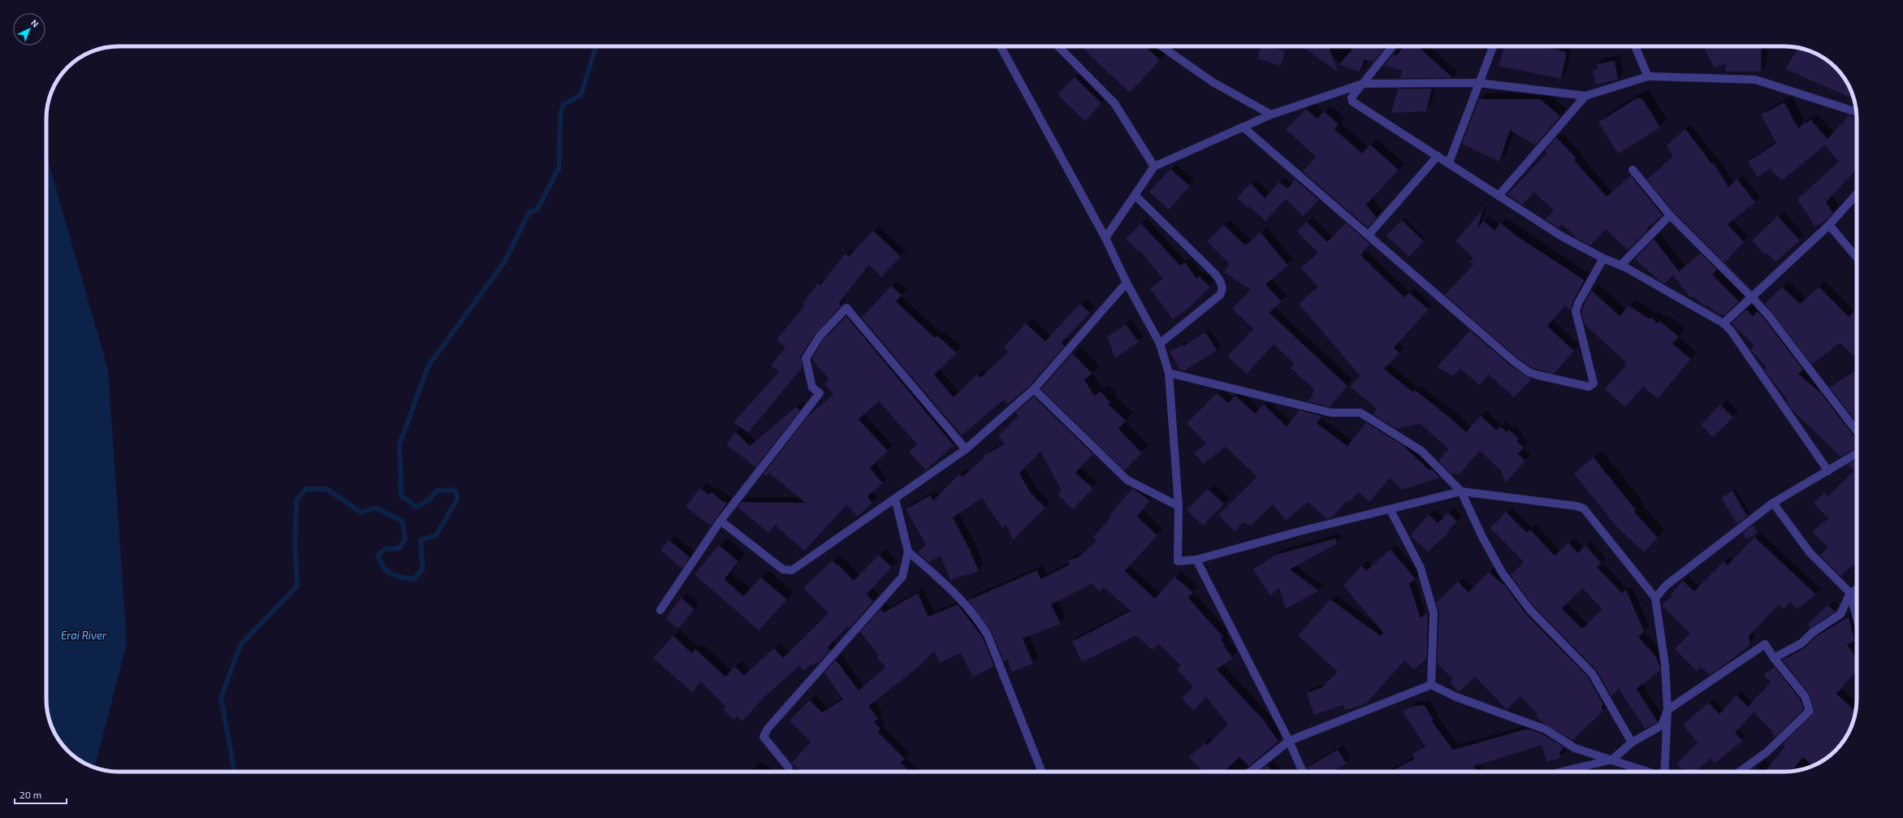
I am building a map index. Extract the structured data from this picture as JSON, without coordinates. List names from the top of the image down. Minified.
{"water":["Erai River"],"scale_bar":"20 m","north":"top right"}
